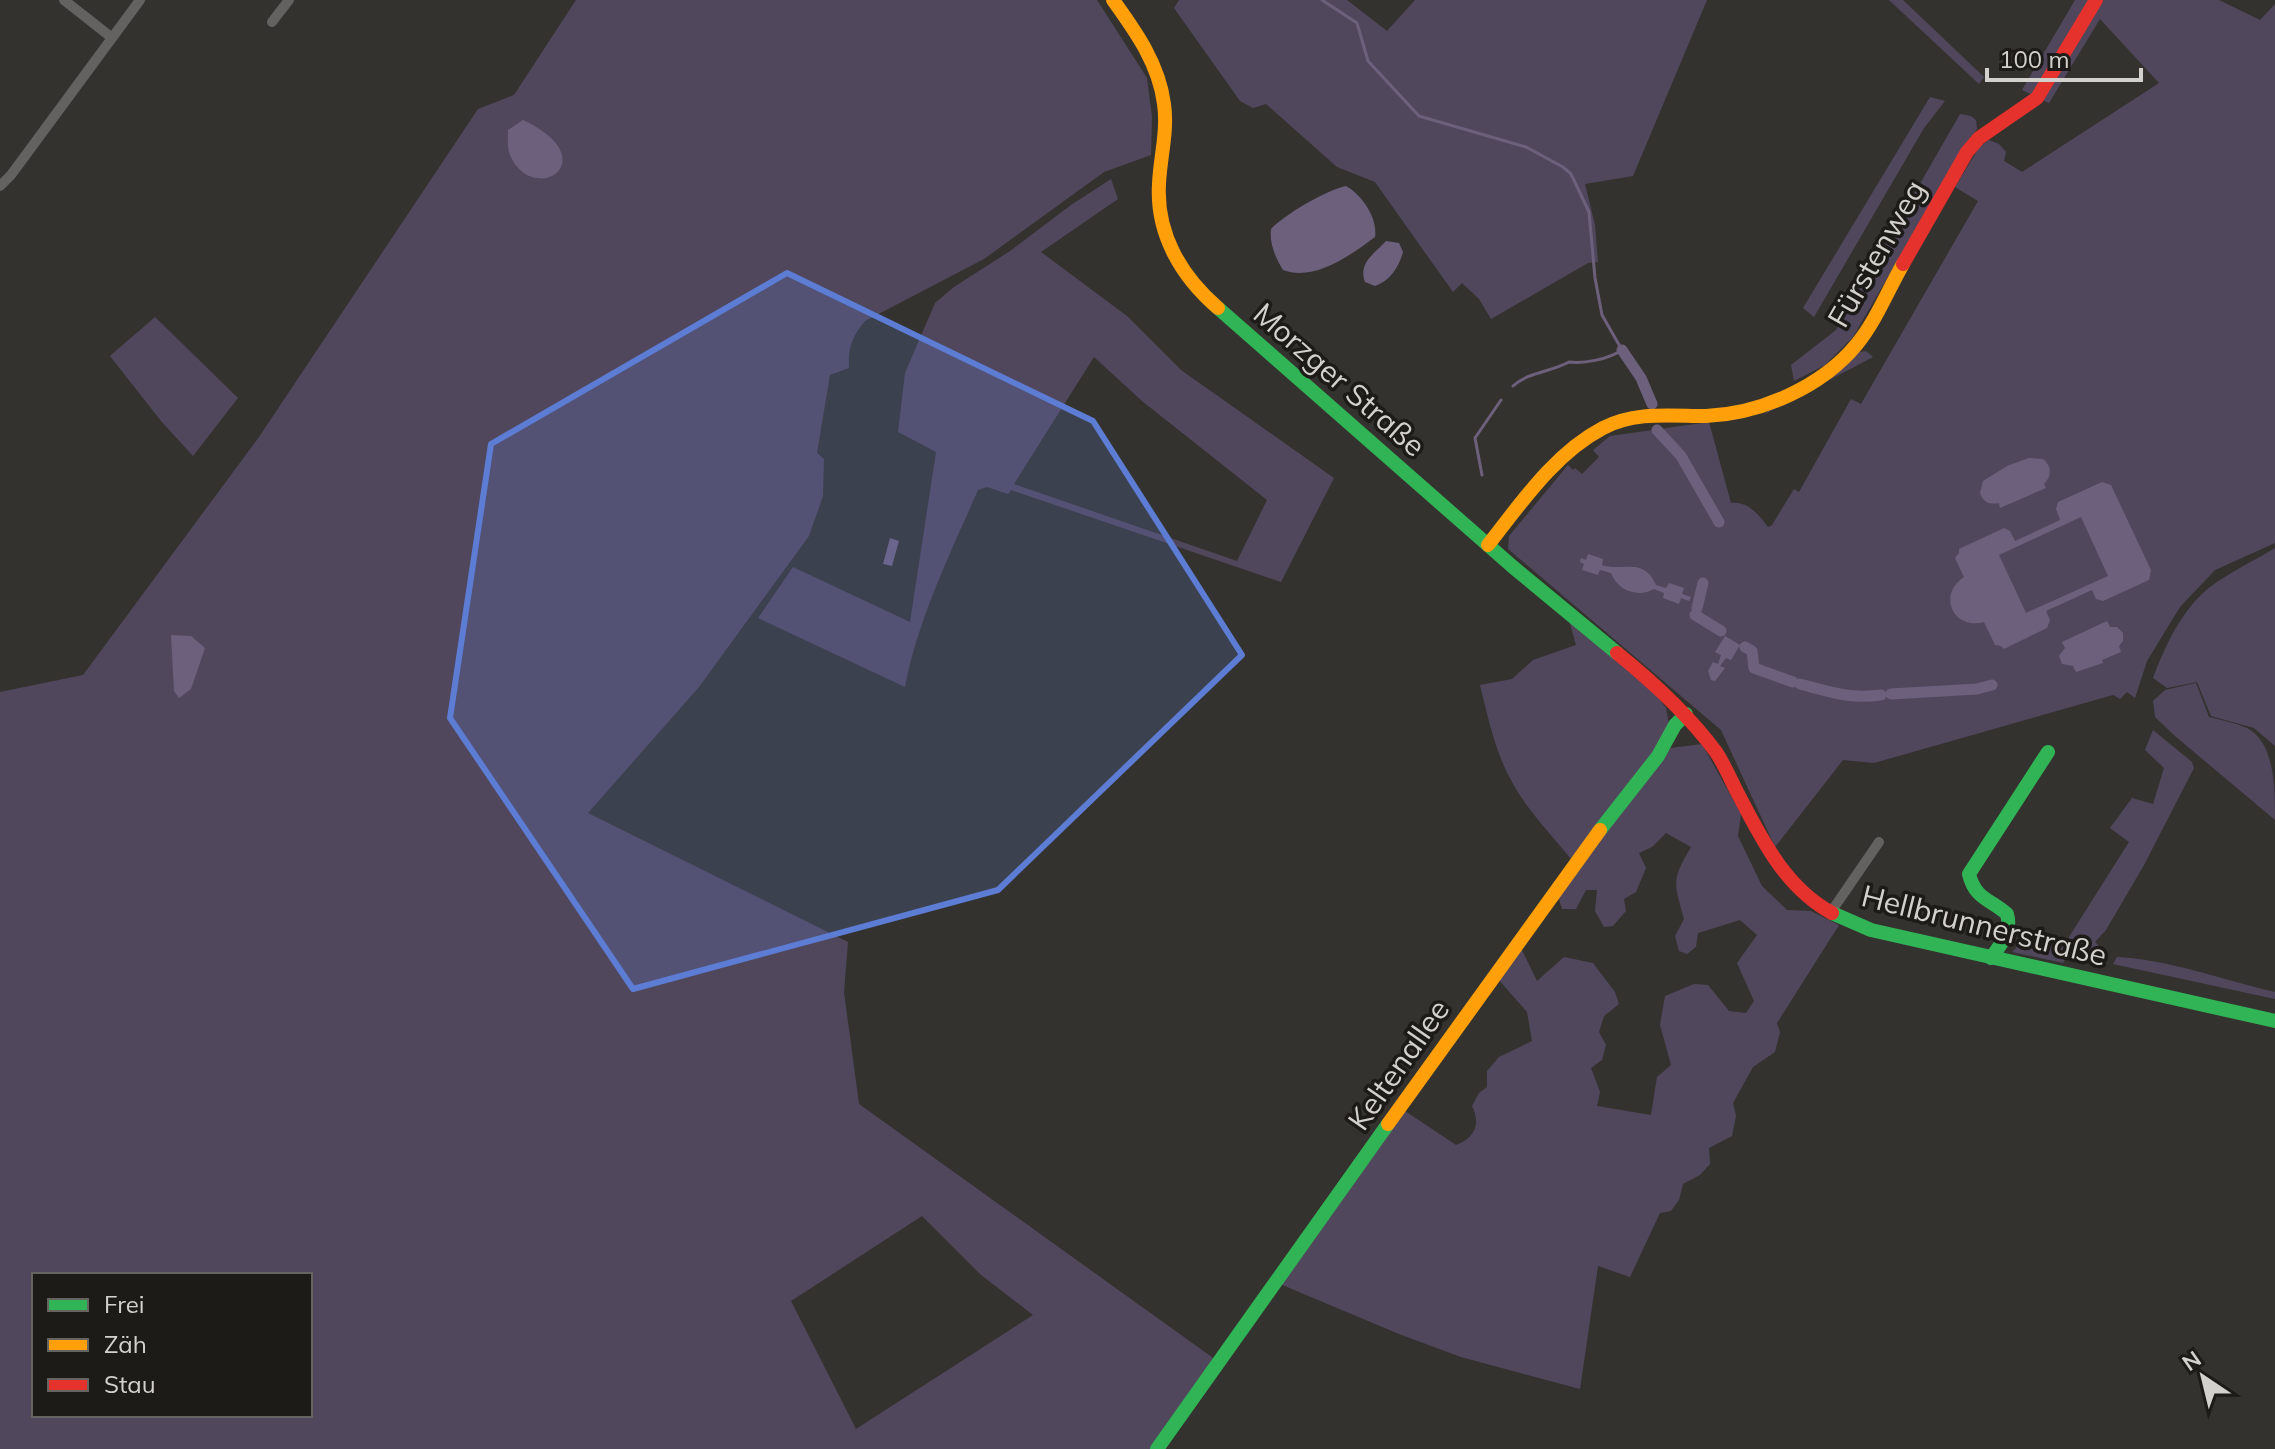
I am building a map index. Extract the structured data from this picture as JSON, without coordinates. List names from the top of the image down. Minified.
{"streets":{"street":["Fürstenweg","Morzger Straße","Hellbrunnerstraße","Keltenallee"]},"crossings":[["Fürstenweg","Morzger Straße"],["Morzger Straße","Hellbrunnerstraße"],["Morzger Straße","Keltenallee"],["Hellbrunnerstraße","Keltenallee"]],"legend":["Frei","Zäh","Stau"],"scale_bar":"100 m","north":"top left"}
